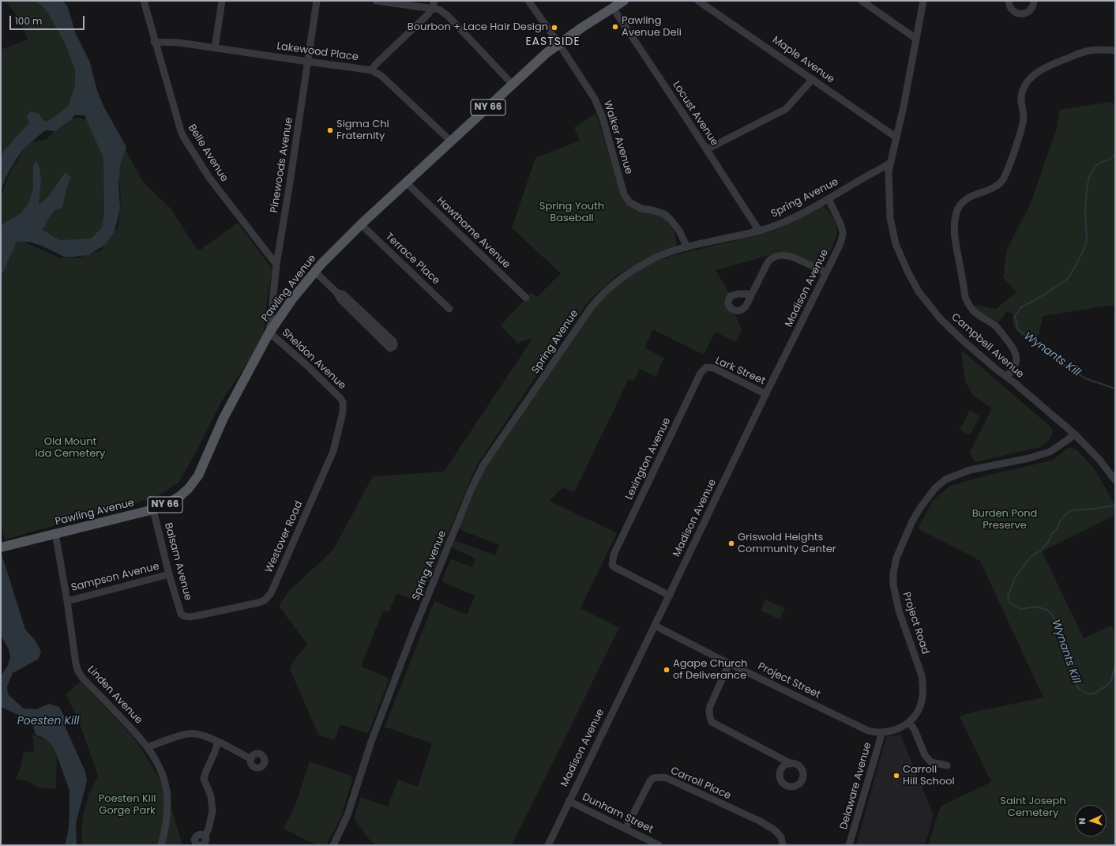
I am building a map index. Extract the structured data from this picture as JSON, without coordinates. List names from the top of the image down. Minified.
{"streets":{"main road":["NY 66","Pawling Avenue"],"street":["Lakewood Place","Maple Avenue","Locust Avenue","Walker Avenue","Belle Avenue","Pinewoods Avenue","Spring Avenue","Hawthorne Avenue","Terrace Place","Madison Avenue","Campbell Avenue","Sheldon Avenue","Lark Street","Lexington Avenue","Westover Road","Balsam Avenue","Sampson Avenue","Project Road","Project Street","Linden Avenue","Carroll Place","Delaware Avenue","Dunham Street"]},"crossings":[["Lakewood Place","Belle Avenue"],["Lakewood Place","Pinewoods Avenue"],["Lakewood Place","Pawling Avenue"],["Locust Avenue","Spring Avenue"],["Locust Avenue","Pawling Avenue"],["Walker Avenue","Spring Avenue"],["Walker Avenue","Pawling Avenue"],["Belle Avenue","Pinewoods Avenue"],["Pinewoods Avenue","Pawling Avenue"],["Pinewoods Avenue","Sheldon Avenue"],["Spring Avenue","Madison Avenue"],["Spring Avenue","Campbell Avenue"],["Hawthorne Avenue","Pawling Avenue"],["Terrace Place","Pawling Avenue"],["Pawling Avenue","Sheldon Avenue"],["Pawling Avenue","Balsam Avenue"],["Pawling Avenue","Linden Avenue"],["Madison Avenue","Lark Street"],["Madison Avenue","Lexington Avenue"],["Madison Avenue","Project Street"],["Madison Avenue","Dunham Street"],["Campbell Avenue","Project Road"],["Sheldon Avenue","Westover Road"],["Lark Street","Lexington Avenue"],["Westover Road","Balsam Avenue"],["Balsam Avenue","Sampson Avenue"],["Sampson Avenue","Linden Avenue"],["Project Road","Project Street"],["Project Road","Delaware Avenue"],["Project Street","Delaware Avenue"],["Carroll Place","Dunham Street"]],"districts":["EASTSIDE"],"water":["Wynants Kill","Poesten Kill"],"parks":["Spring Youth Baseball","Old Mount Ida Cemetery","Burden Pond Preserve","Poesten Kill Gorge Park","Saint Joseph Cemetery"],"places":["Pawling Avenue Deli","Bourbon + Lace Hair Design","Sigma Chi Fraternity","Griswold Heights Community Center","Agape Church of Deliverance","Carroll Hill School"],"scale_bar":"100 m","north":"left"}
